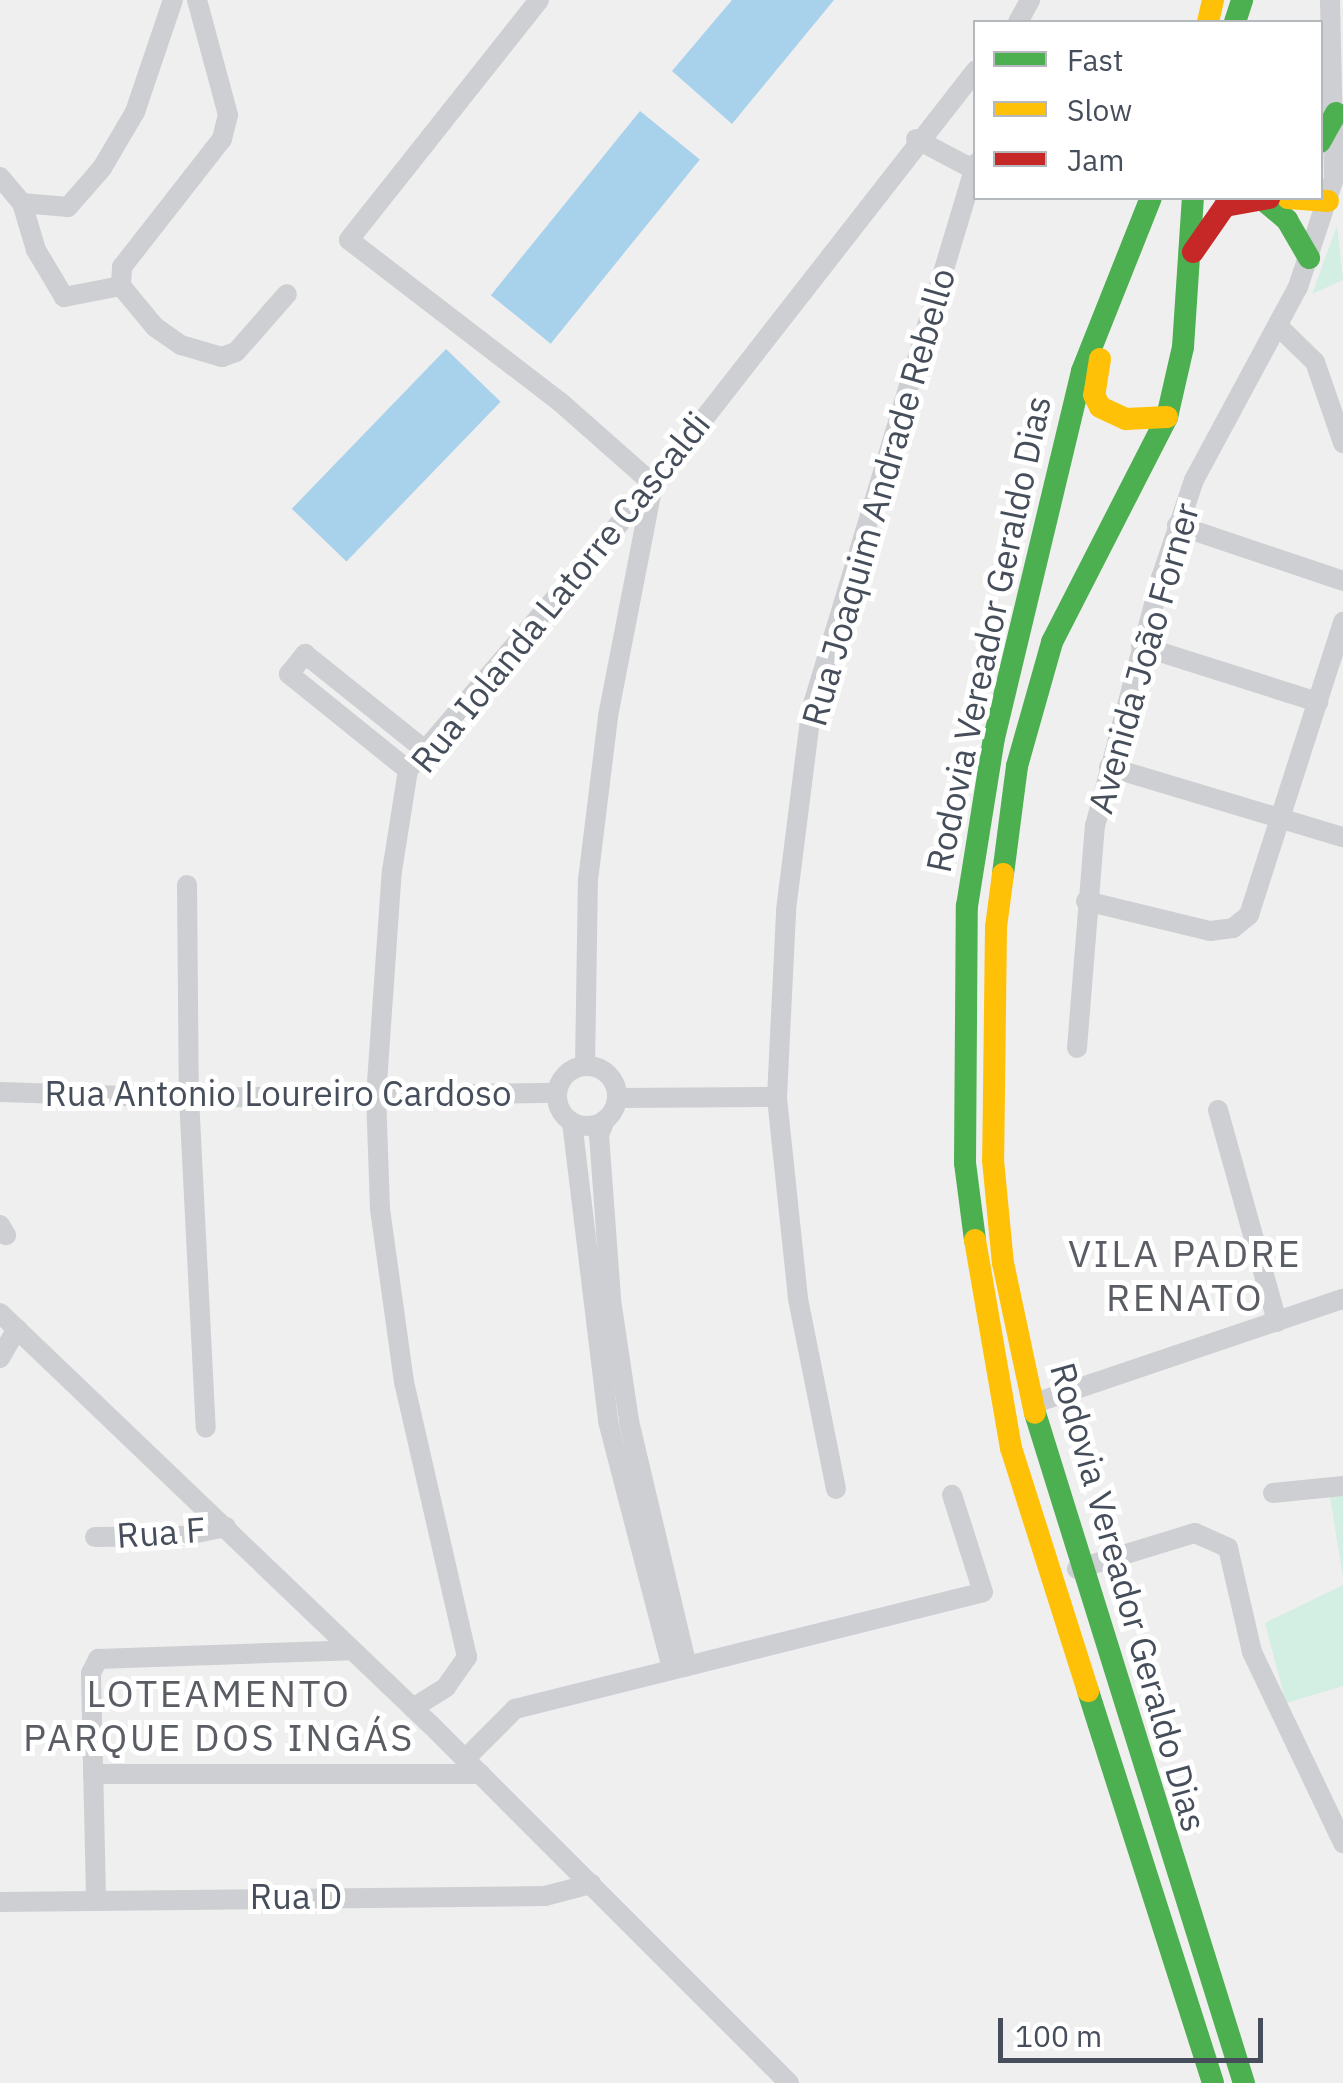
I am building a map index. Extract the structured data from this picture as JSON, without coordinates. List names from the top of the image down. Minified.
{"streets":{"main road":["Rodovia Vereador Geraldo Dias"],"street":["Rua Joaquim Andrade Rebello","Rua Iolanda Latorre Cascaldi","Avenida João Forner","Rua Antonio Loureiro Cardoso","Rua F","Rua D"]},"crossings":[["Rua Iolanda Latorre Cascaldi","Rua Antonio Loureiro Cardoso"]],"districts":["VILA PADRE RENATO","LOTEAMENTO PARQUE DOS INGÁS"],"legend":["Fast","Slow","Jam"],"scale_bar":"100 m"}
